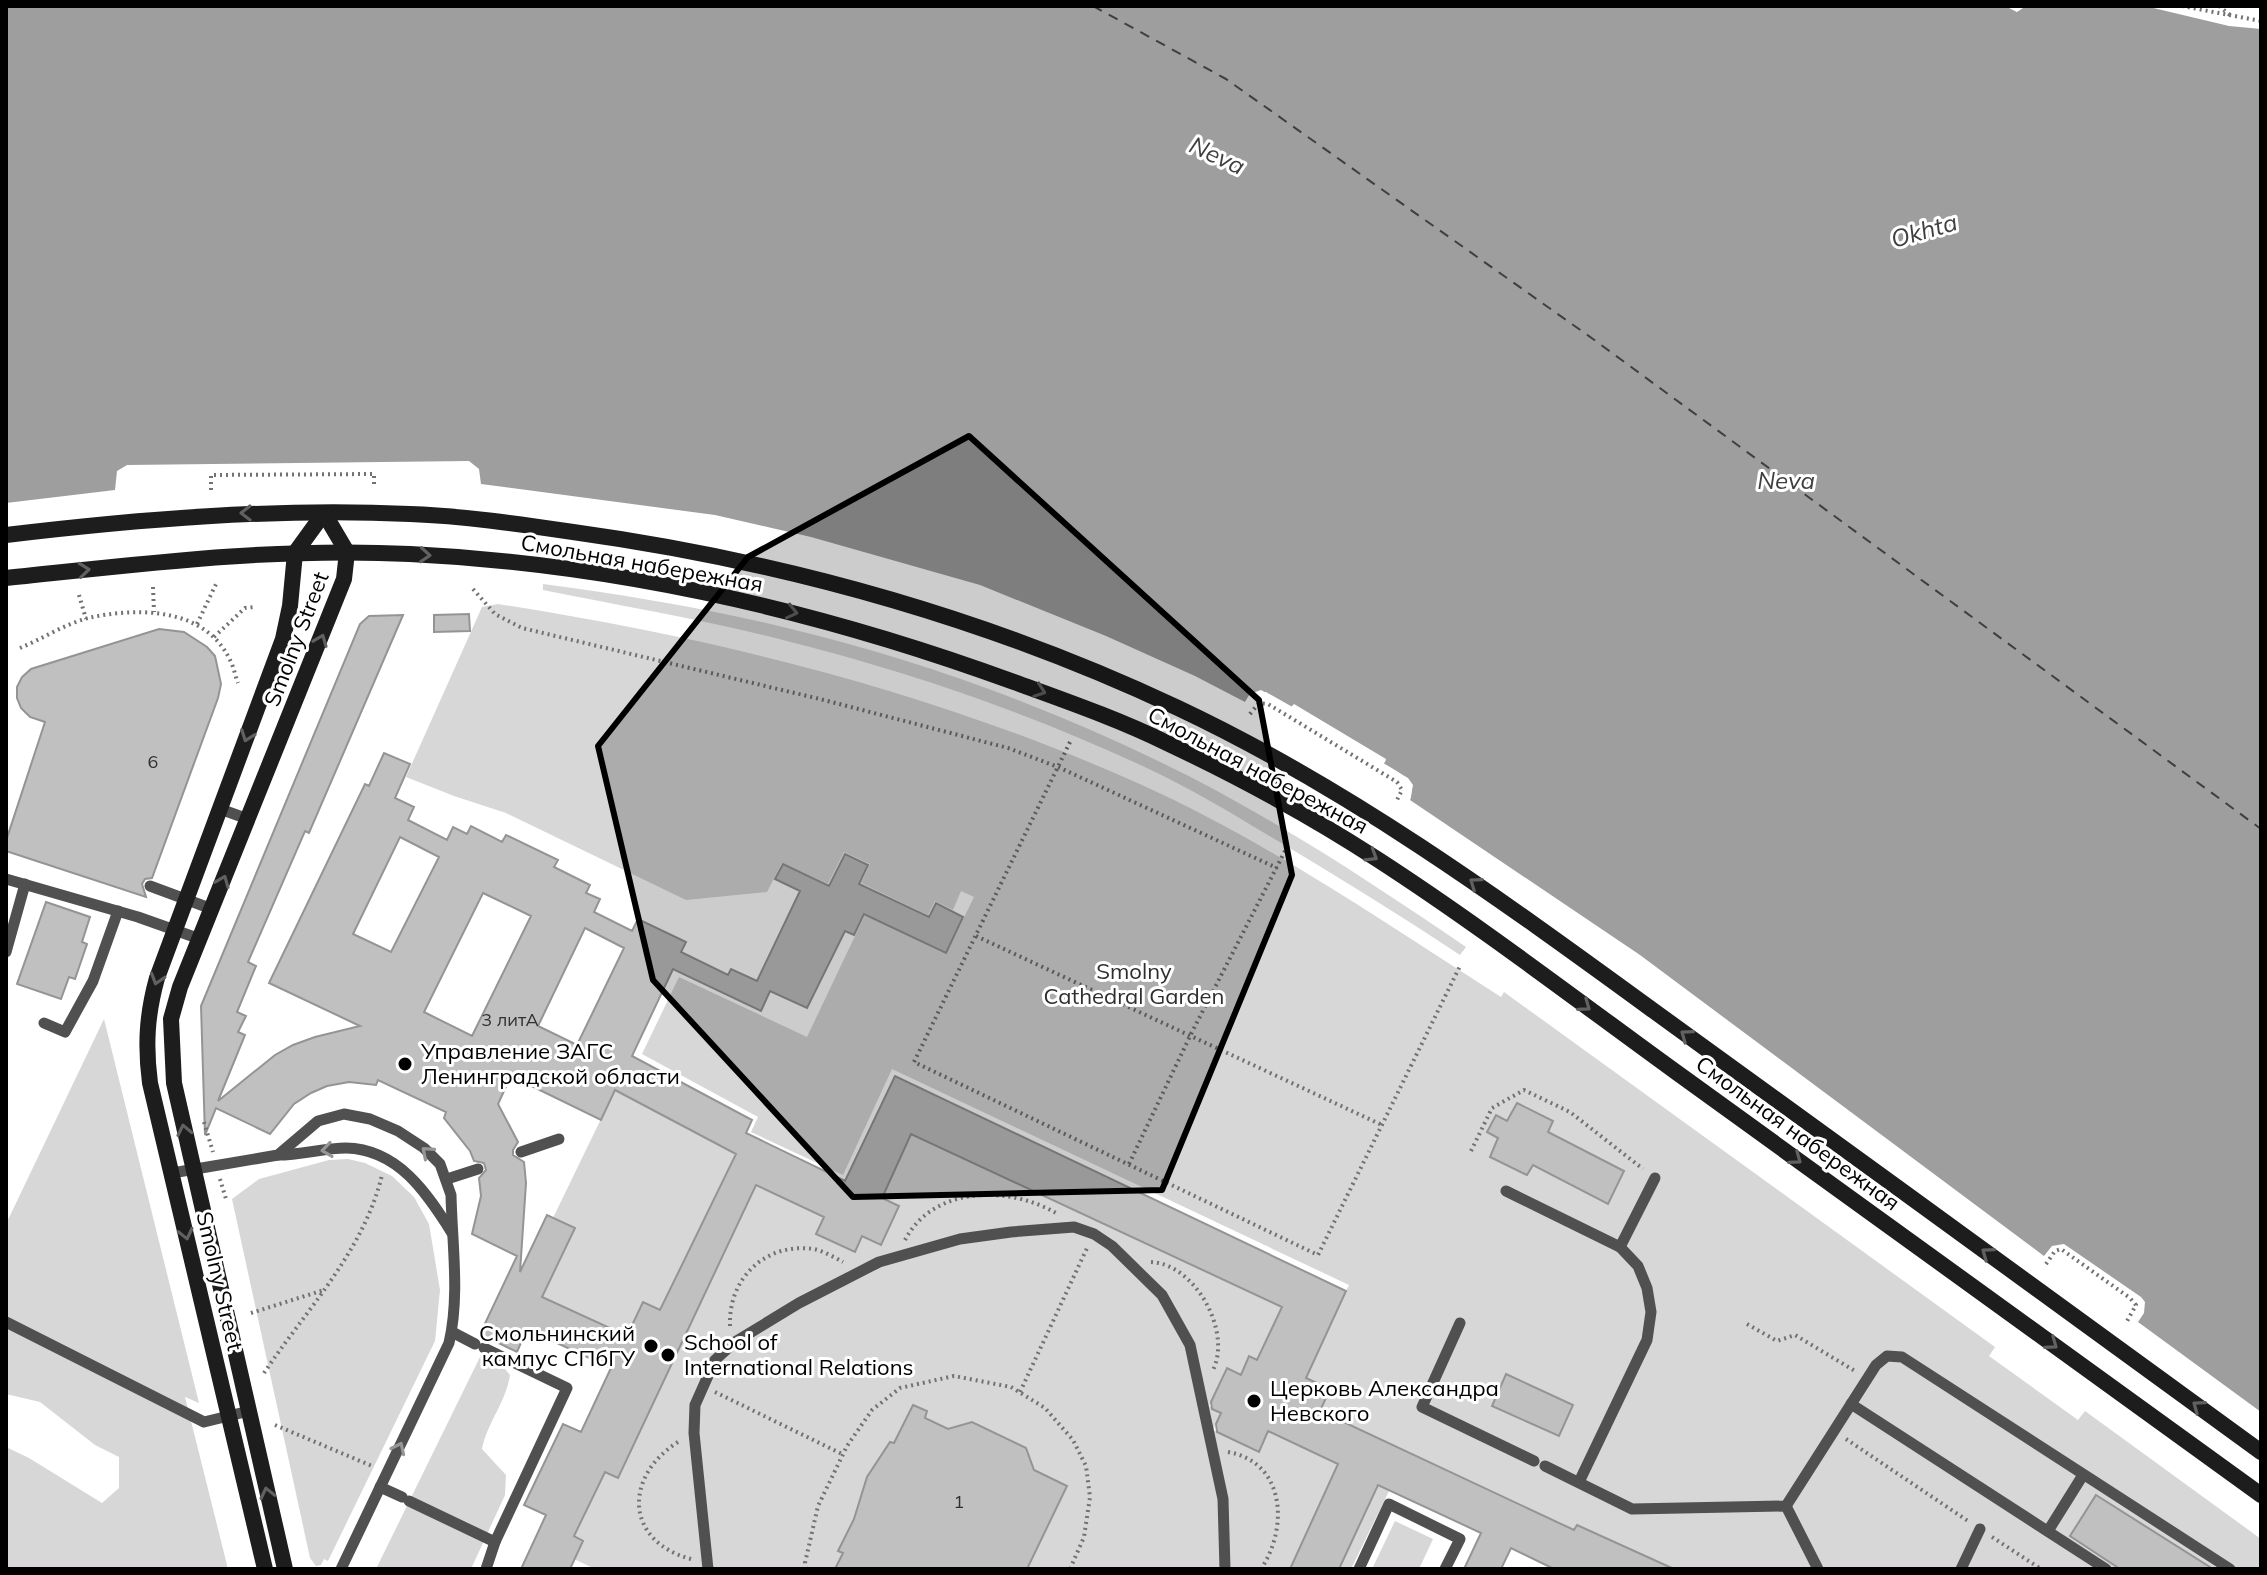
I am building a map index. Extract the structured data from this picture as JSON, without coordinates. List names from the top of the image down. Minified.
{"streets":{"main road":["Смольная набережная","Smolny Street"]},"crossings":[["Смольная набережная","Smolny Street"]],"water":["Neva","Okhta"],"parks":["Smolny Cathedral Garden"],"places":["Управление ЗАГС Ленинградской области","Смольнинский кампус СПбГУ","School of International Relations","Церковь Александра Невского"],"house_numbers":["6","3 литА","1"]}
